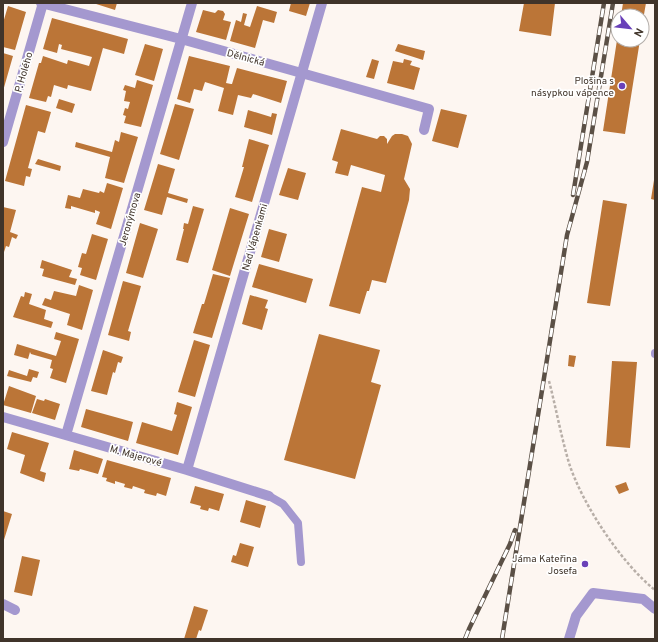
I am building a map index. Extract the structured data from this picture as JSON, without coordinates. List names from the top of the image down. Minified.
{"streets":{"street":["Dělnická","P. Holého","Jeronýmova","Nad Vápenkami","M. Majerové"]},"crossings":[["Dělnická","P. Holého"],["Dělnická","Jeronýmova"],["Dělnická","Nad Vápenkami"],["Jeronýmova","M. Majerové"],["Nad Vápenkami","M. Majerové"]],"places":["Plošina s násypkou vápence","Jáma Kateřina Josefa"],"north":"bottom right"}
